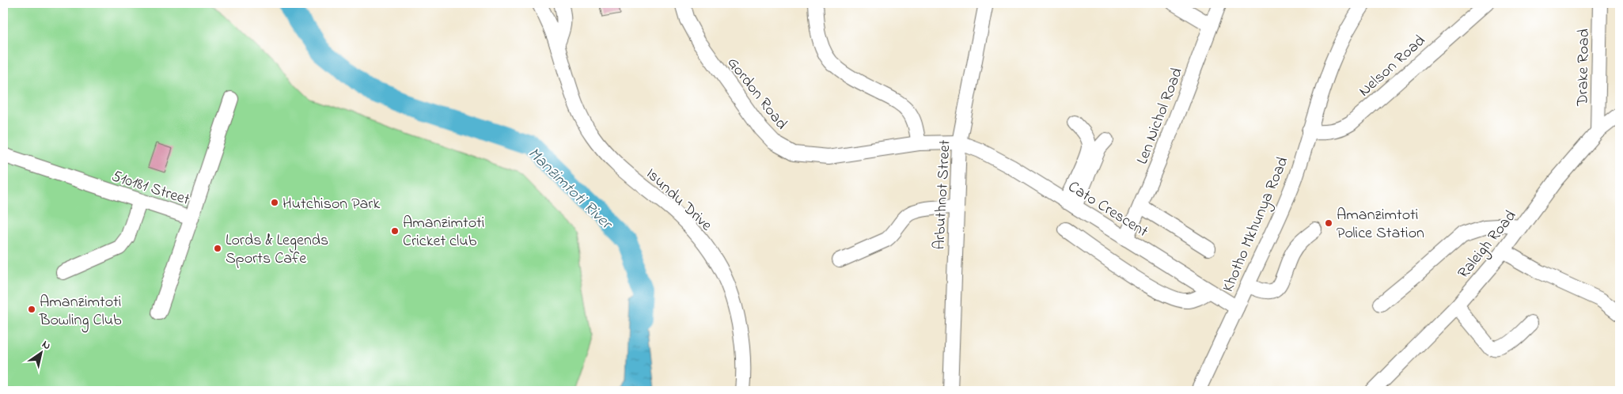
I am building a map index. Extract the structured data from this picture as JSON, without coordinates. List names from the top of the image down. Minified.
{"streets":{"street":["Nelson Road","Drake Road","Gordon Road","Len Nichol Road","510181 Street","Arbuthnot Street","Isundu Drive","Cato Crescent","Khotho Mkhunya Road","Raleigh Road"]},"crossings":[["Nelson Road","Khotho Mkhunya Road"],["Drake Road","Raleigh Road"],["Gordon Road","Arbuthnot Street"],["Gordon Road","Cato Crescent"],["Len Nichol Road","Cato Crescent"],["Arbuthnot Street","Cato Crescent"],["Cato Crescent","Khotho Mkhunya Road"]],"water":["Manzimtoti River"],"places":["Hutchison Park","Amanzimtoti Police Station","Amanzimtoti Cricket club","Lords & Legends Sports Cafe","Amanzimtoti Bowling Club"],"north":"top right"}
